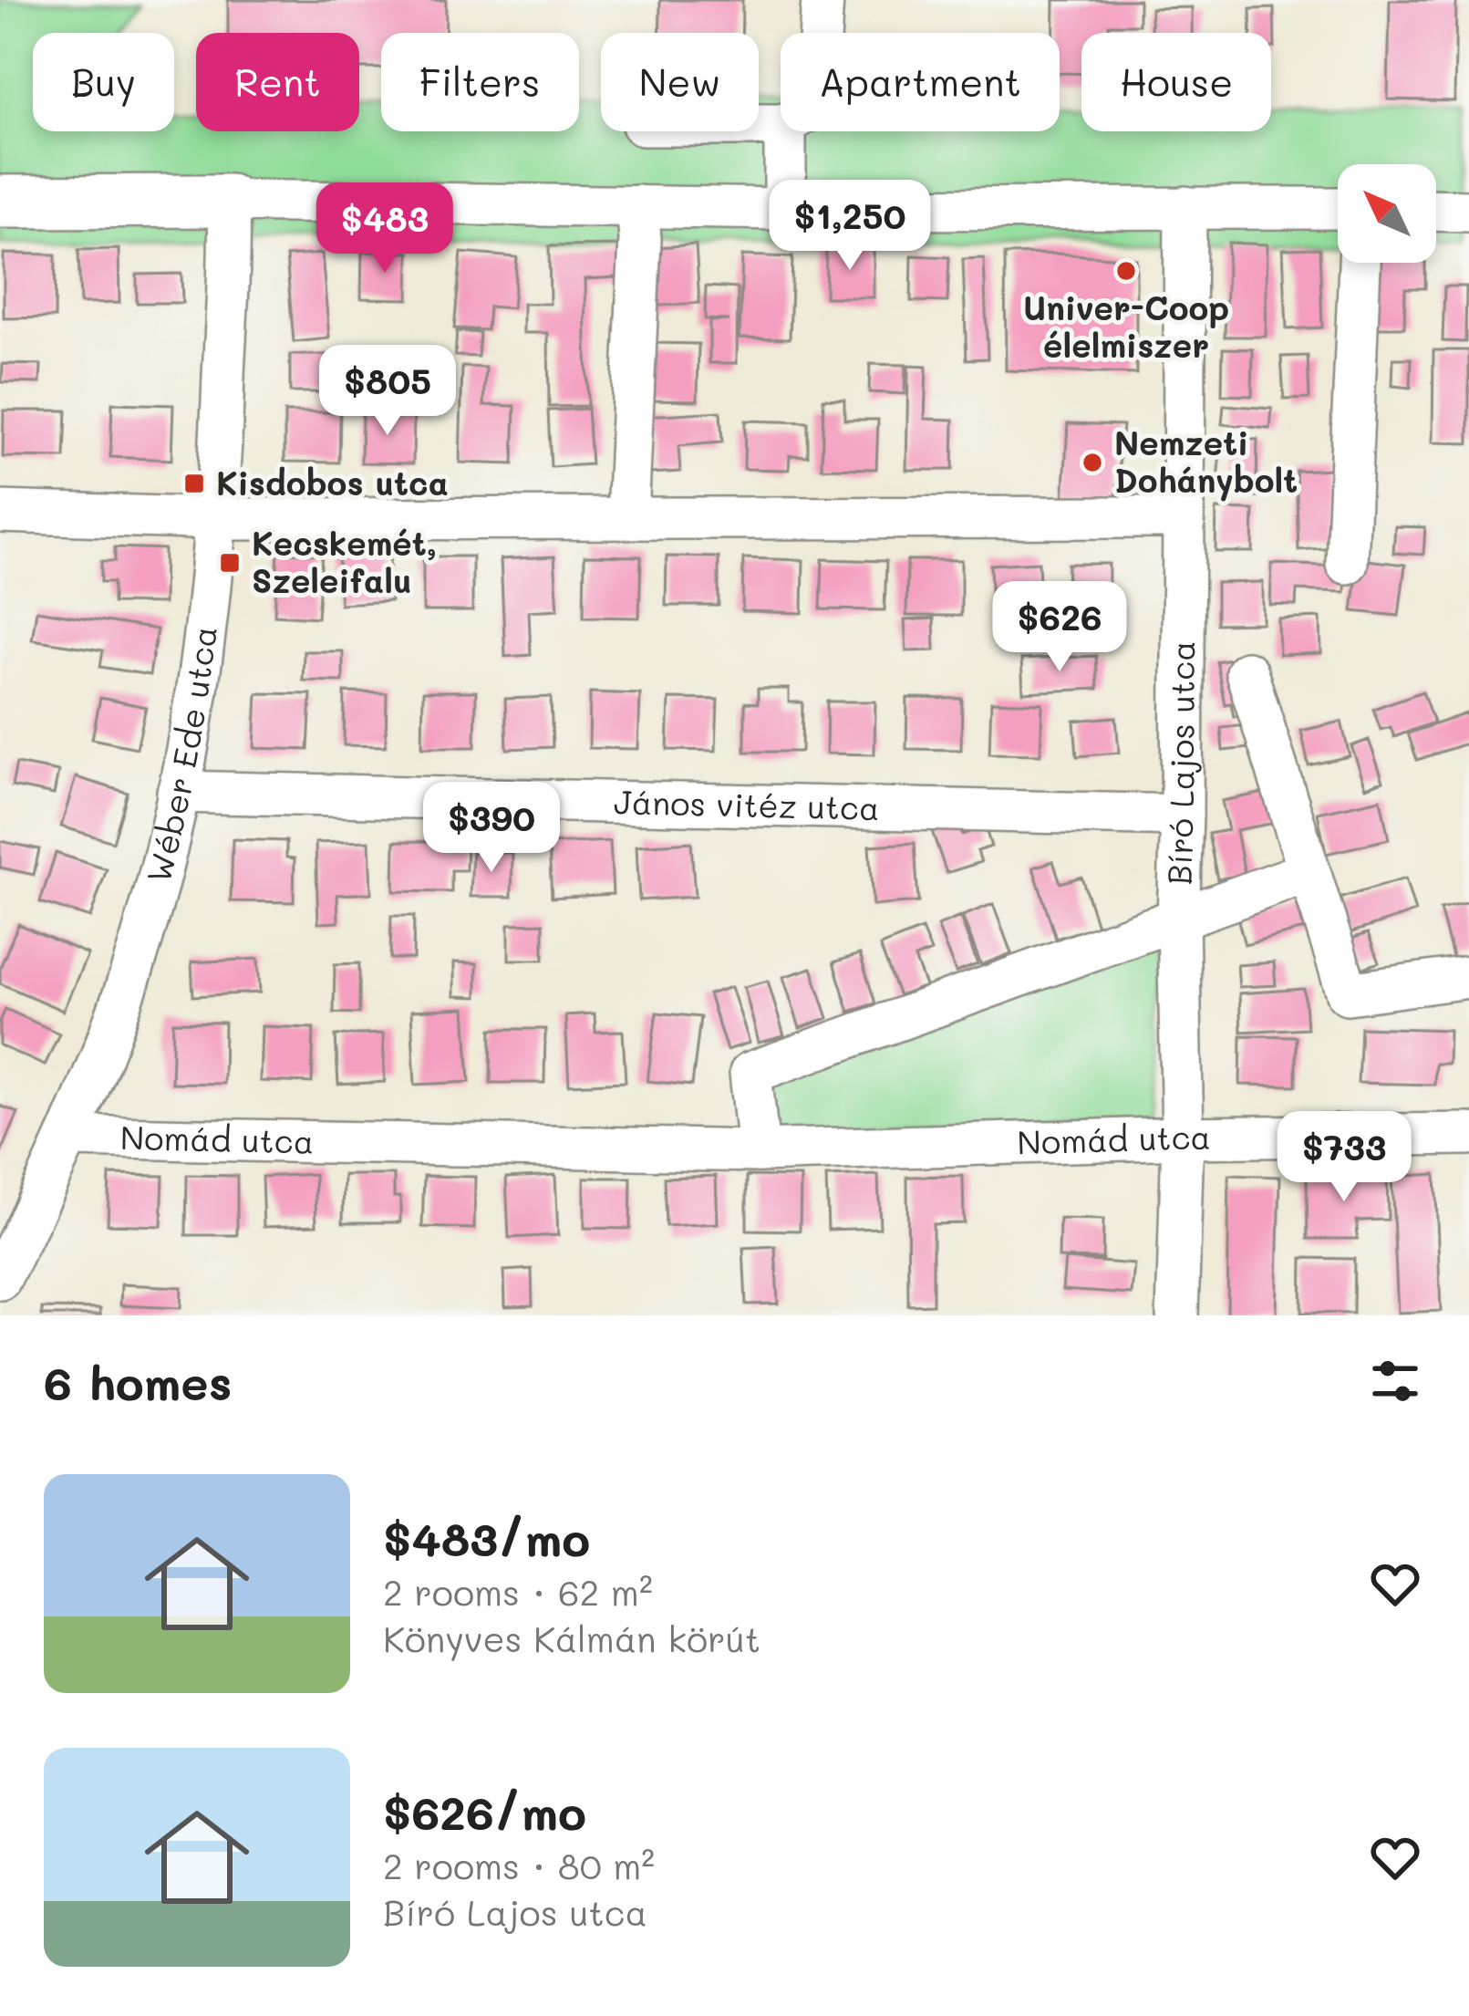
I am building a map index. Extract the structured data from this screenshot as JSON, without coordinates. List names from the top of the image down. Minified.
{"streets":{"street":["Wéber Ede utca","Bíró Lajos utca","János vitéz utca","Nomád utca"]},"crossings":[["Wéber Ede utca","János vitéz utca"],["Wéber Ede utca","Nomád utca"],["Bíró Lajos utca","János vitéz utca"],["Bíró Lajos utca","Nomád utca"]],"places":{"other":["Univer-Coop élelmiszer","Nemzeti Dohánybolt"],"transit":["Kisdobos utca","Kecskemét, Szeleifalu"]},"north":"top left","page":{"chip":["Buy","Rent","Filters","New","Apartment","House"],"price":["$1,250","$483","$805","$626","$390","$733"],"heading":"6 homes","list":[{"name":"$483/mo","note":"2 rooms · 62 m² · Könyves Kálmán körút"},{"name":"$626/mo","note":"2 rooms · 80 m² · Bíró Lajos utca"}]}}
